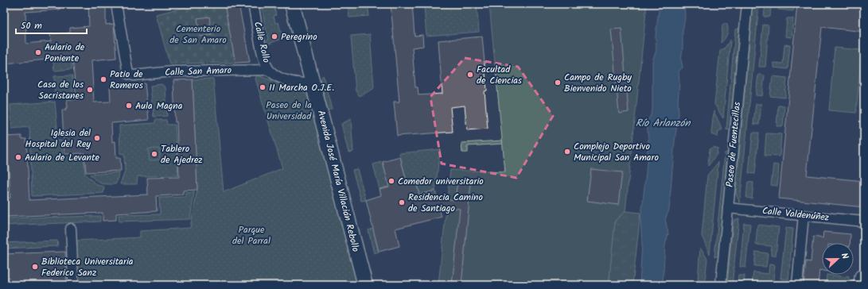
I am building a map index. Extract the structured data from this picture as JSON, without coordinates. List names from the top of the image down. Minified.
{"streets":{"highway":["Avenida José María Villacián Rebollo"],"street":["Calle Rollo","Calle San Amaro","Paseo de Fuentecillas","Calle Valdenúñez"]},"crossings":[["Calle Rollo","Calle San Amaro"],["Calle Rollo","Avenida José María Villacián Rebollo"],["Paseo de Fuentecillas","Calle Valdenúñez"]],"water":["Río Arlanzón"],"parks":["Cementerio de San Amaro","Paseo de la Universidad","Parque del Parral"],"places":["Peregrino","Aulario de Poniente","Facultad de Ciencias","Patio de Romeros","Campo de Rugby Bienvenido Nieto","II Marcha O.J.E.","Casa de los Sacristanes","Aula Magna","Iglesia del Hospital del Rey","Complejo Deportivo Municipal San Amaro","Tablero de Ajedrez","Aulario de Levante","Comedor universitario","Residencia Camino de Santiago","Biblioteca Universitaria Federico Sanz"],"scale_bar":"50 m","north":"right"}
